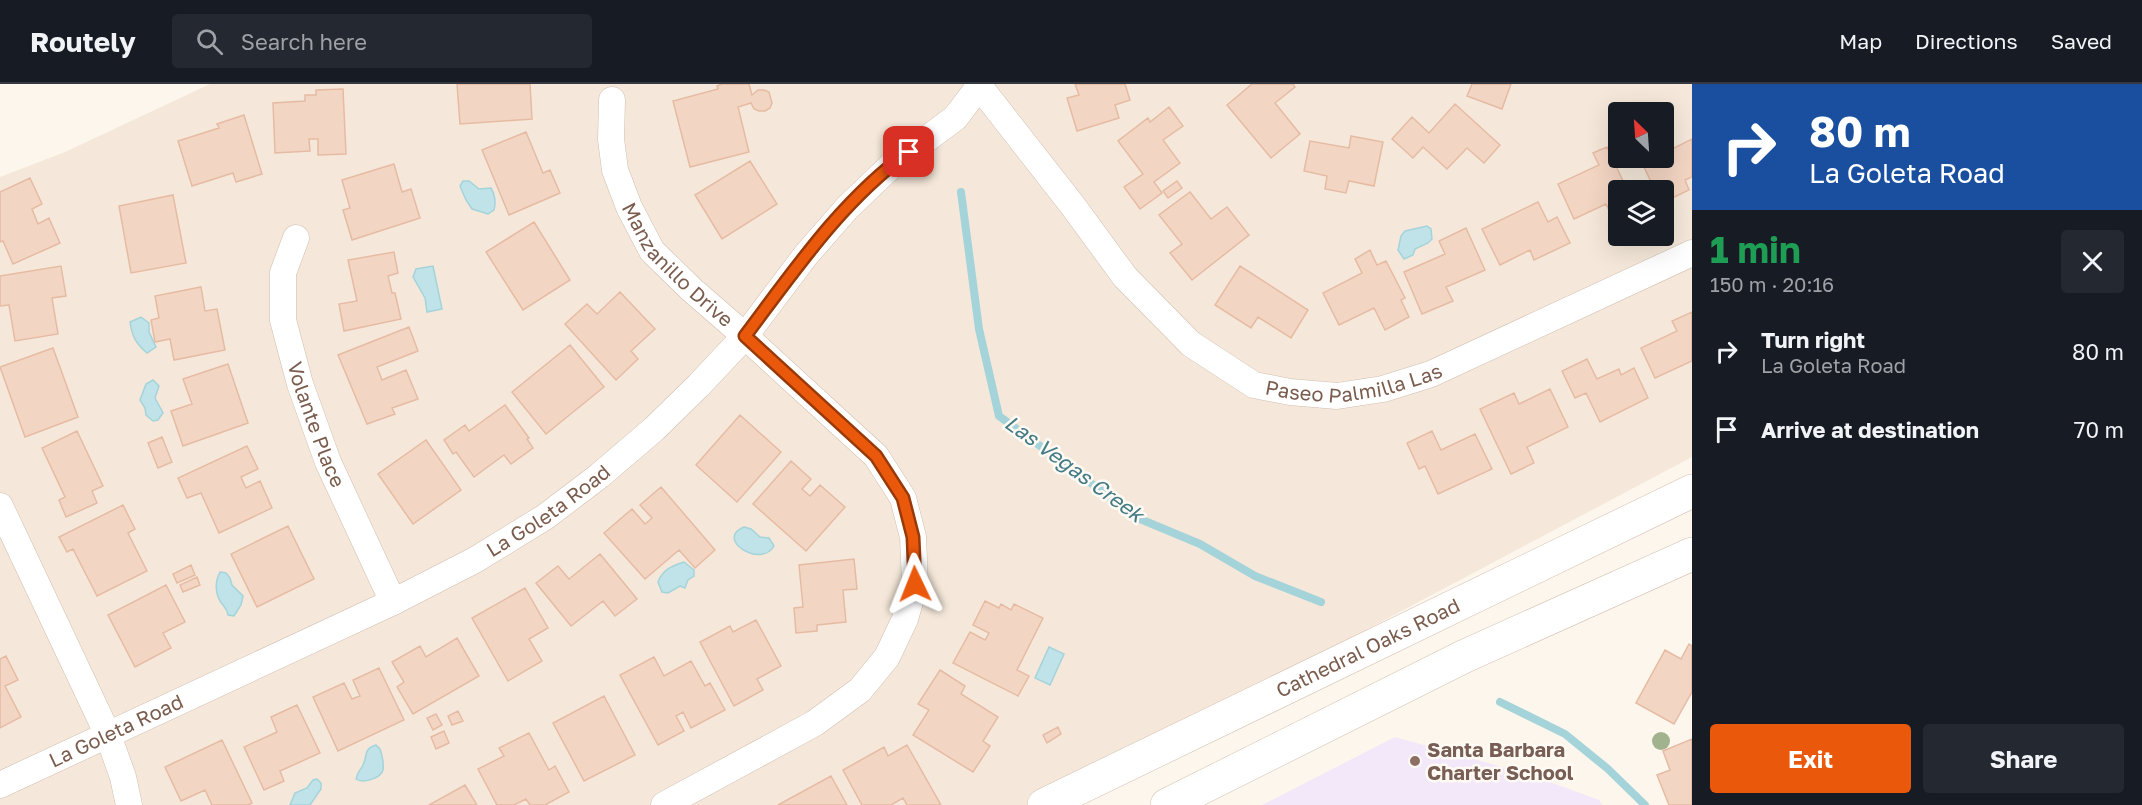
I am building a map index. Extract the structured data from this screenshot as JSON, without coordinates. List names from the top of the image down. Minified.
{"streets":{"main road":["Cathedral Oaks Road"],"street":["Manzanillo Drive","Paseo Palmilla Las","Volante Place","La Goleta Road"]},"crossings":[["Manzanillo Drive","La Goleta Road"],["Paseo Palmilla Las","La Goleta Road"],["Volante Place","La Goleta Road"]],"water":["Las Vegas Creek"],"places":["Santa Barbara Charter School"],"north":"top left","page":{"header":"Routely","search":"Search here","nav":["Map","Directions","Saved"],"turn":["80 m","La Goleta Road"],"heading":["1 min","150 m · 20:16"],"list":[{"name":"Turn right","note":"La Goleta Road","value":"80 m"},{"name":"Arrive at destination","value":"70 m"}],"buttons":["Exit","Share"]}}
